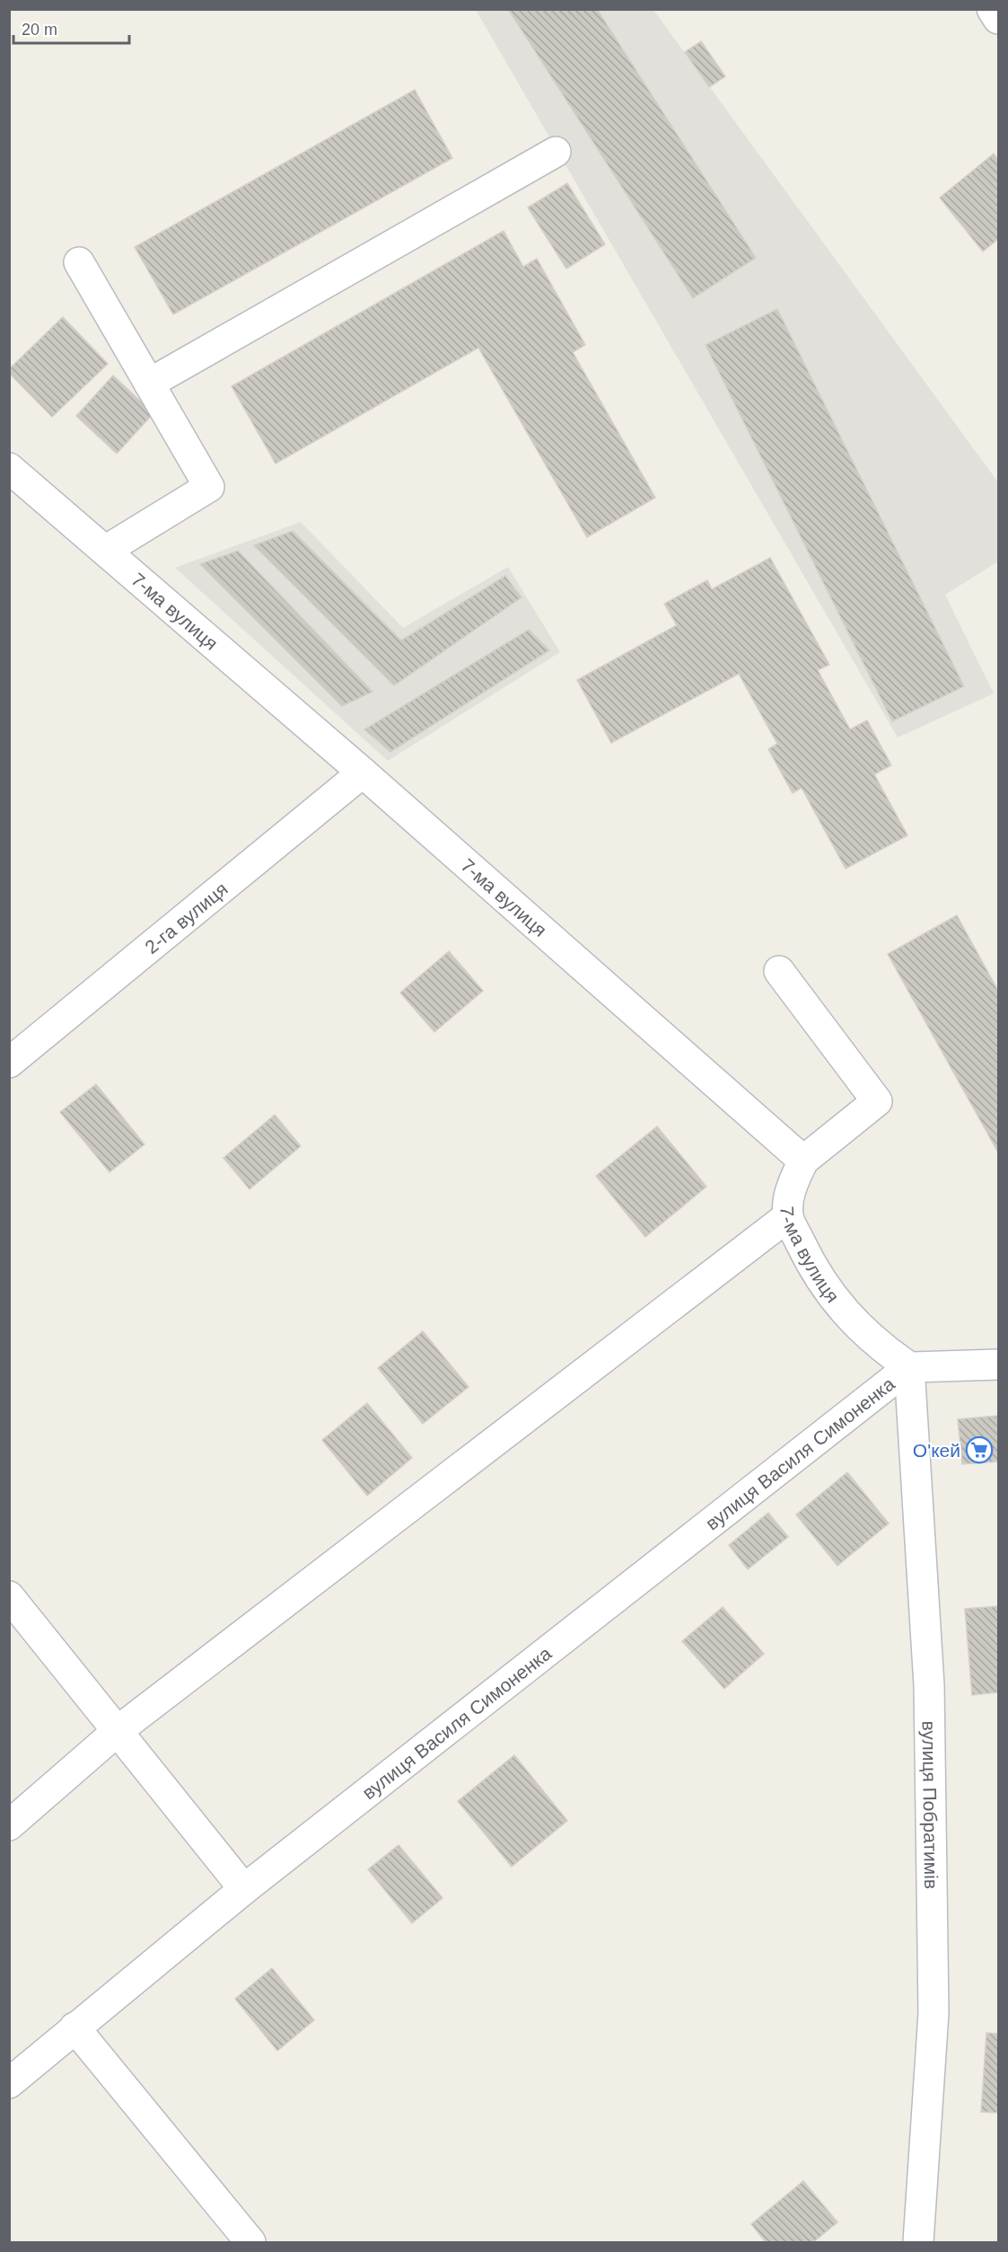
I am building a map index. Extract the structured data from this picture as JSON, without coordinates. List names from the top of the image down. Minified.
{"streets":{"street":["7-ма вулиця","2-га вулиця","вулиця Василя Симоненка","вулиця Побратимів"]},"crossings":[["7-ма вулиця","2-га вулиця"],["7-ма вулиця","вулиця Василя Симоненка"],["7-ма вулиця","вулиця Побратимів"],["вулиця Василя Симоненка","вулиця Побратимів"]],"places":{"supermarket":["О'кей"]},"scale_bar":"20 m"}
